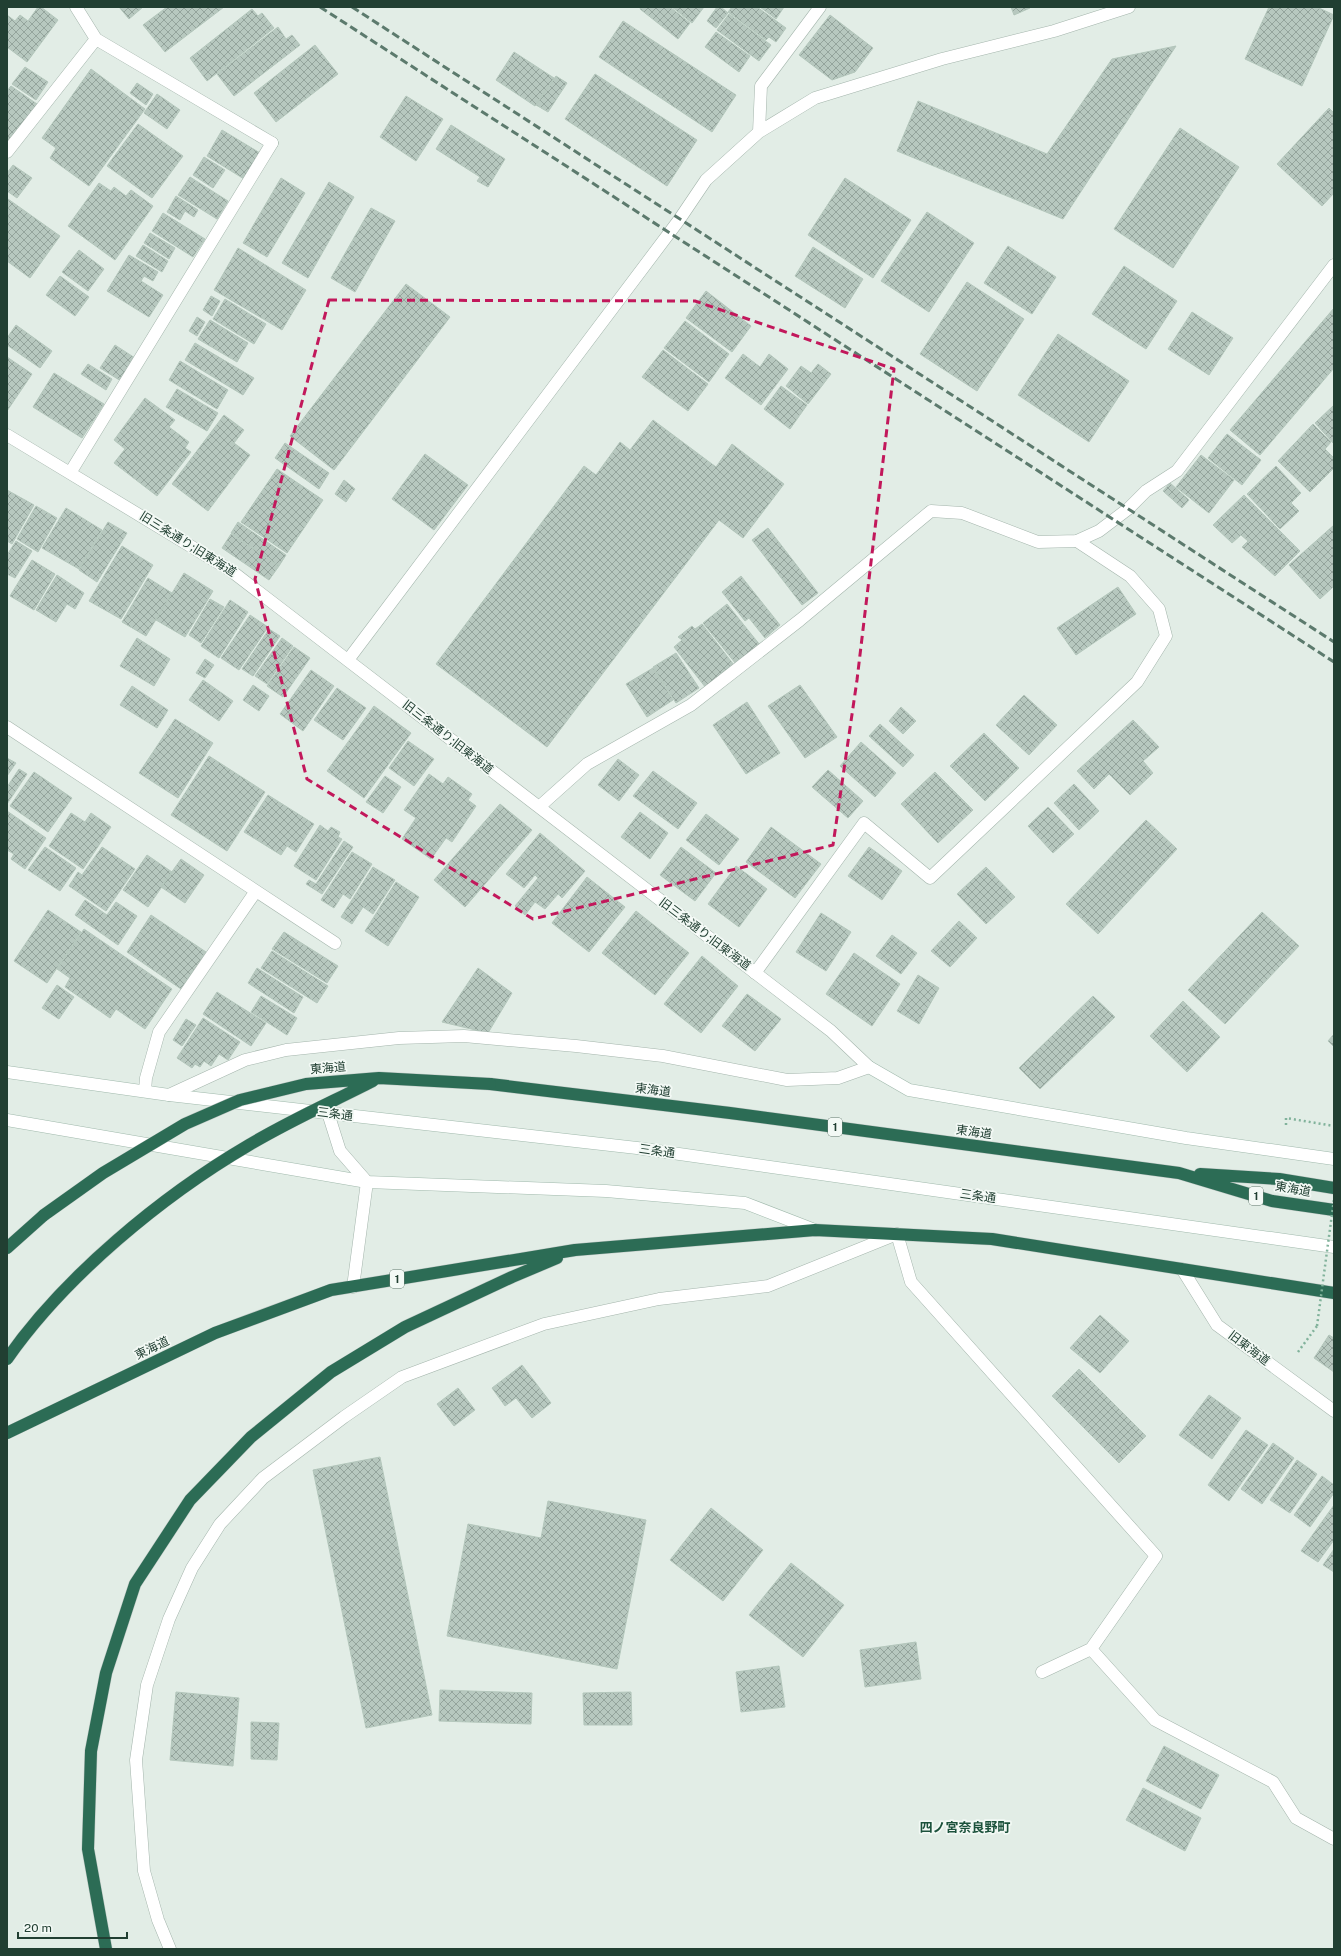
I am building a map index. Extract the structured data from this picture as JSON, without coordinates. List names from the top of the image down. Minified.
{"streets":{"highway":["東海道","1"],"street":["旧三条通り;旧東海道","三条通","旧東海道"]},"crossings":[["東海道","旧東海道"]],"districts":["四ノ宮奈良野町"],"scale_bar":"20 m"}
